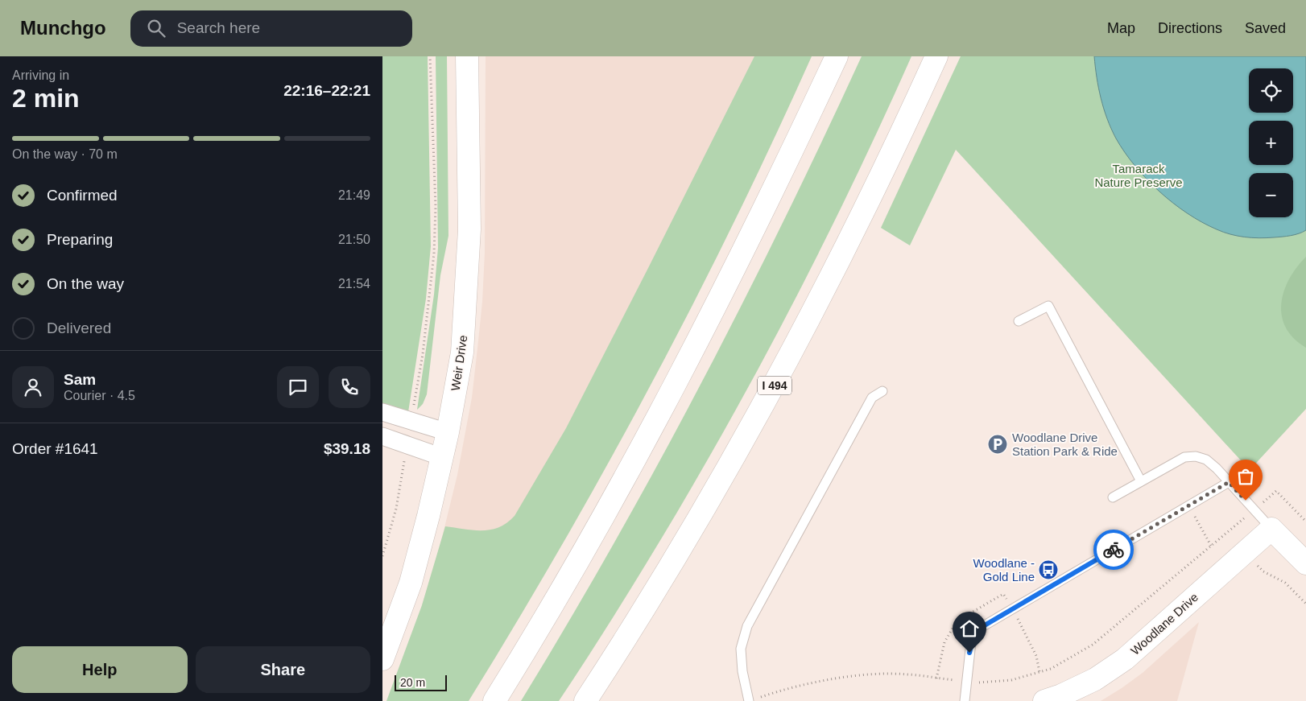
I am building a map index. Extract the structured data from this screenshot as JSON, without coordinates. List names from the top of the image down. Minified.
{"streets":{"main road":["Weir Drive","I 494","Woodlane Drive"]},"parks":["Tamarack Nature Preserve"],"places":{"parking":["Woodlane Drive Station Park & Ride"],"bus stop":["Woodlane - Gold Line"]},"scale_bar":"20 m","page":{"header":"Munchgo","search":"Search here","nav":["Map","Directions","Saved"],"heading":["2 min","Arriving in","22:16–22:21"],"panel":["Sam","Courier · 4.5","Order #1641","$39.18"],"map_buttons":["+","−"],"bar":"On the way · 70 m","list":[["Confirmed","21:49"],["Preparing","21:50"],["On the way","21:54"],"Delivered"],"buttons":["Help","Share"],"scale":"20 m"}}
